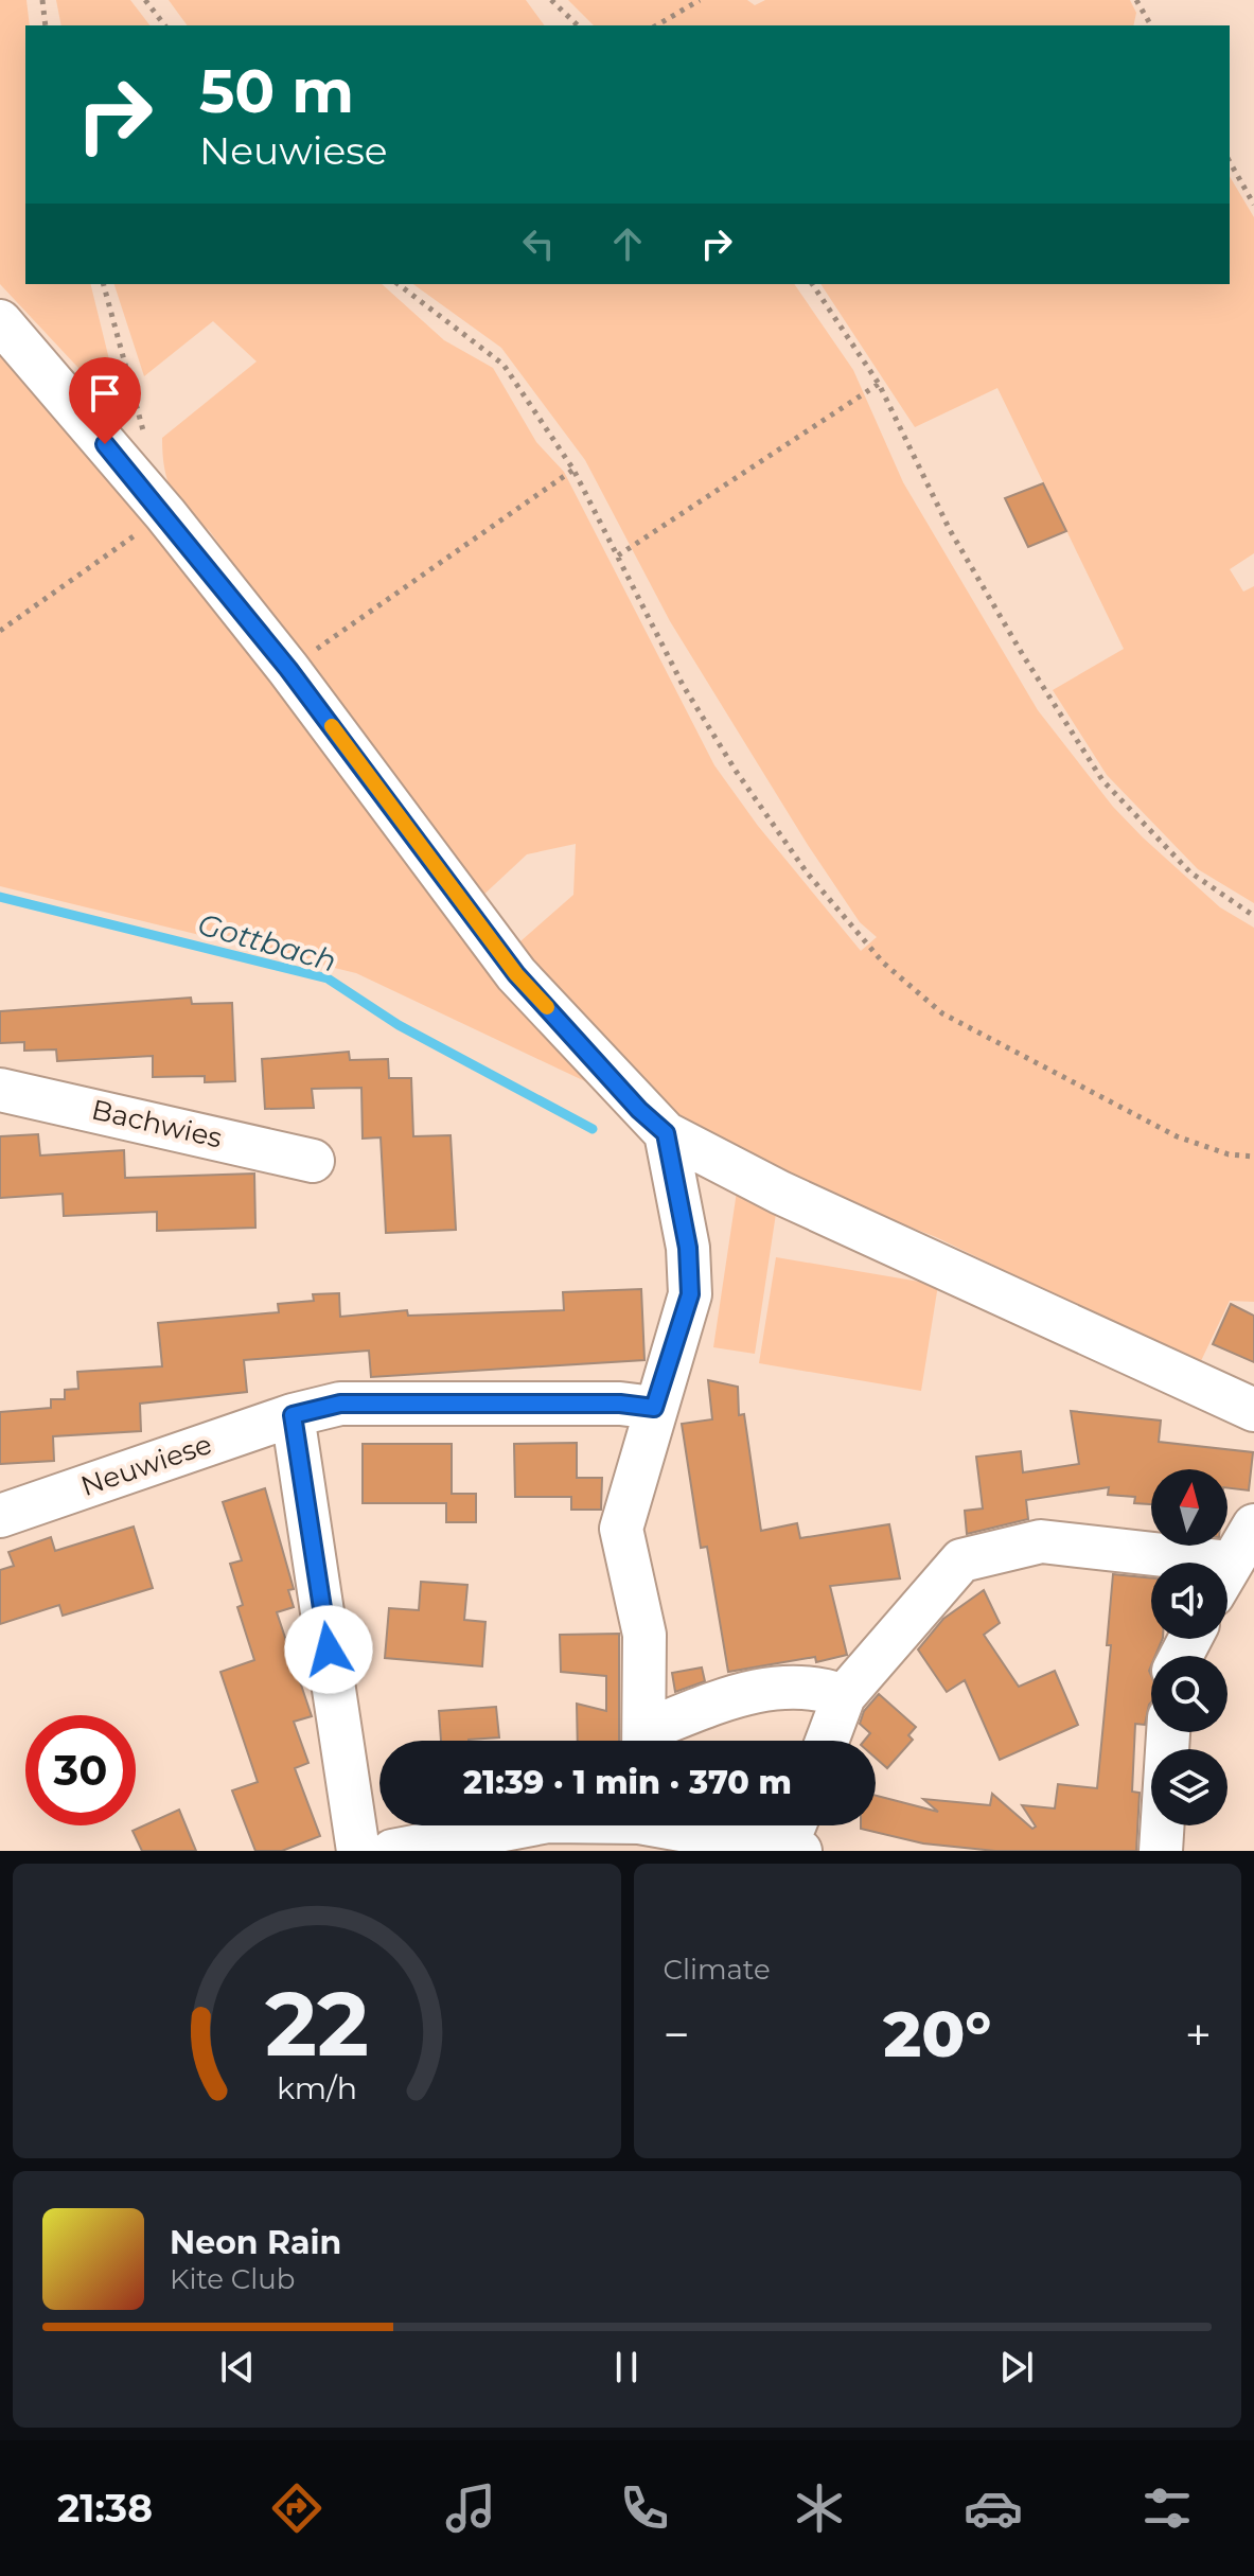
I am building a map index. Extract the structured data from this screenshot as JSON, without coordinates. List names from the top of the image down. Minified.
{"streets":{"street":["Bachwies","Neuwiese"]},"water":["Gottbach"],"north":"top","page":{"turn":["50 m","Neuwiese"],"limit":"30","trip":"21:39 · 1 min · 370 m","tile":"Climate","heat":["−","20°","+"],"song":["Neon Rain","Kite Club"],"tabs":"21:38","gauge":["22","km/h"]}}
